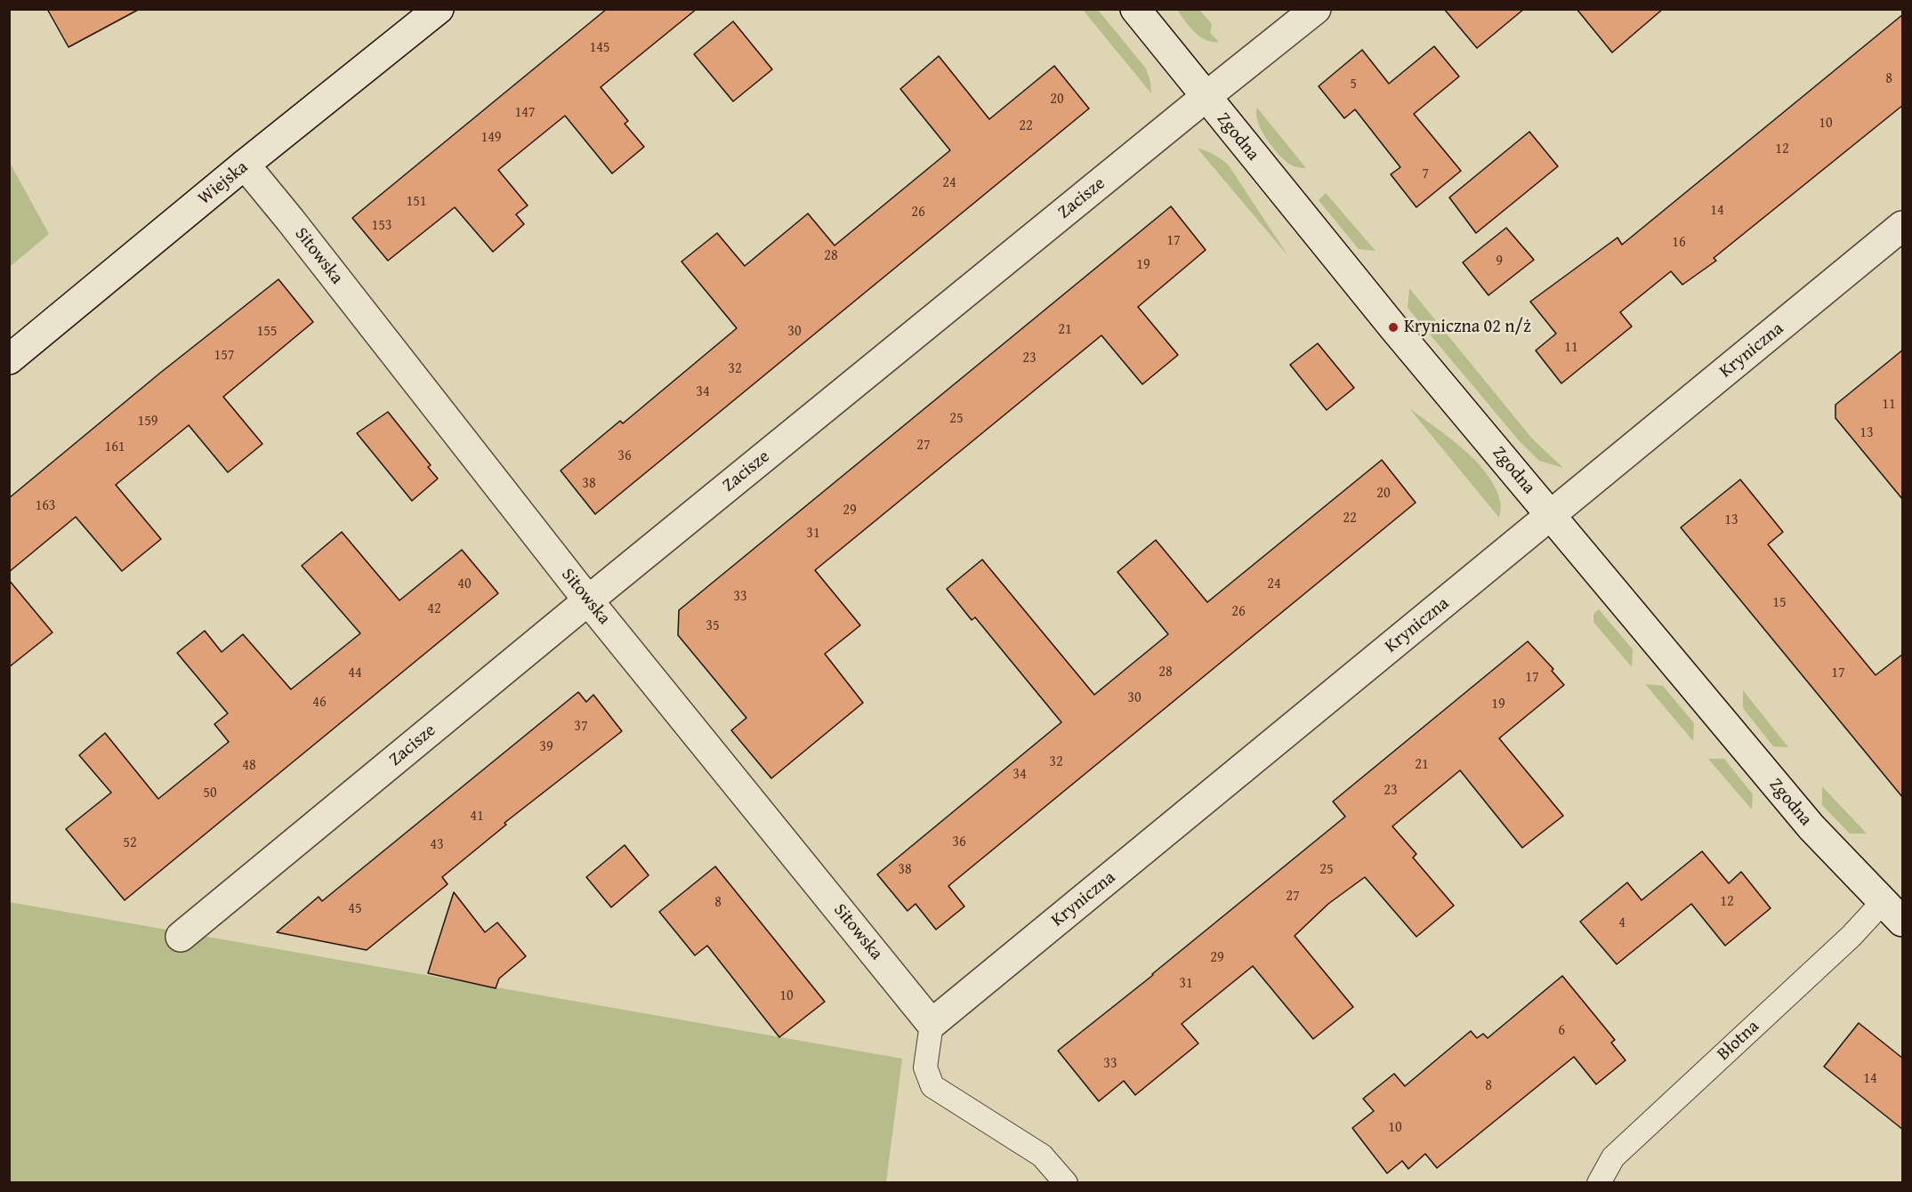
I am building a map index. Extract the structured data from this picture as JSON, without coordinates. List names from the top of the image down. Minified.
{"streets":{"street":["Zgodna","Wiejska","Zacisze","Sitowska","Kryniczna"],"lane":["Błotna"]},"crossings":[["Zgodna","Zacisze"],["Zgodna","Kryniczna"],["Zgodna","Błotna"],["Wiejska","Sitowska"],["Zacisze","Sitowska"],["Sitowska","Kryniczna"]],"places":["Kryniczna 02 n/ż"],"house_numbers":["145","8","5","20","147","10","22","149","12","7","24","151","14","26","153","17","16","28","9","19","21","155","30","11","157","23","32","34","11","25","159","13","27","161","36","38","20","163","29","22","13","31","40","24","33","15","42","26","35","28","44","17","17","30","46","19","37","39","32","21","48","34","23","50","41","36","52","43","38","25","27","12","8","45","4","29","31","10","6","33","14","8","10"]}
